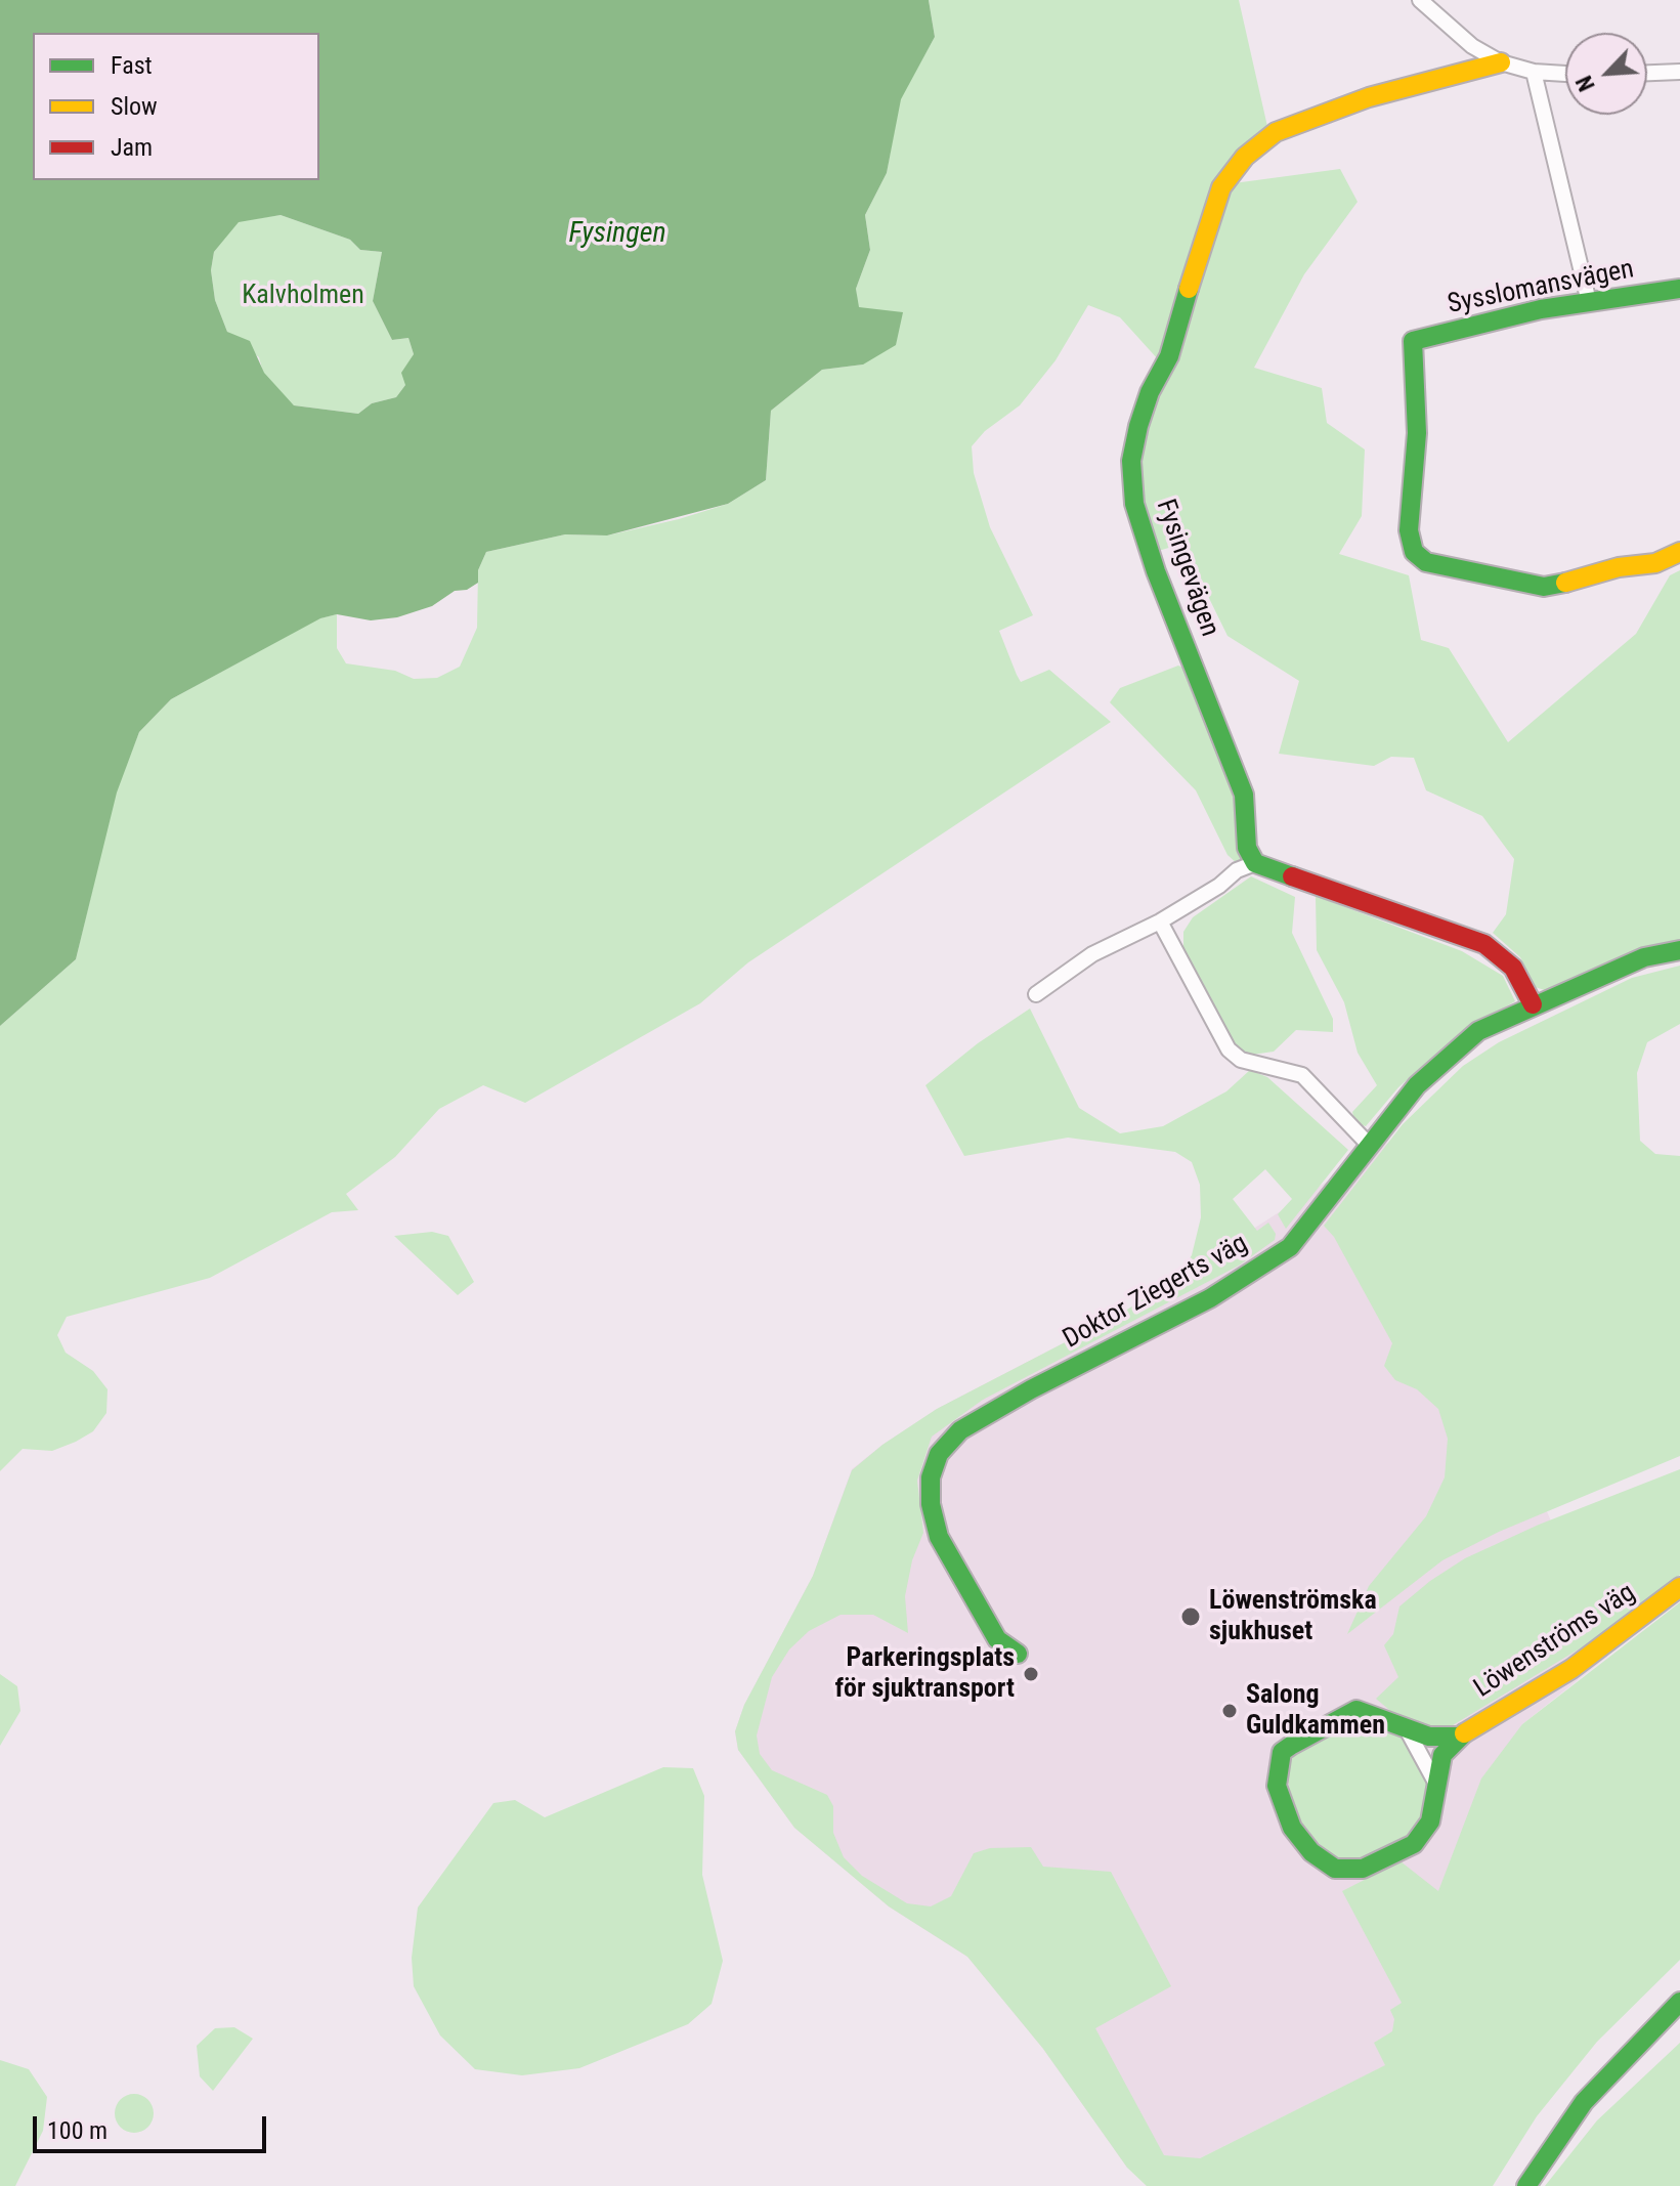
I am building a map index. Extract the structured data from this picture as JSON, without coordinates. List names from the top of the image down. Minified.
{"streets":{"street":["Sysslomansvägen","Fysingevägen","Doktor Ziegerts väg","Löwenströms väg"]},"water":["Fysingen"],"parks":["Kalvholmen"],"places":["Löwenströmska sjukhuset","Parkeringsplats för sjuktransport","Salong Guldkammen"],"legend":["Fast","Slow","Jam"],"scale_bar":"100 m","north":"bottom left"}
